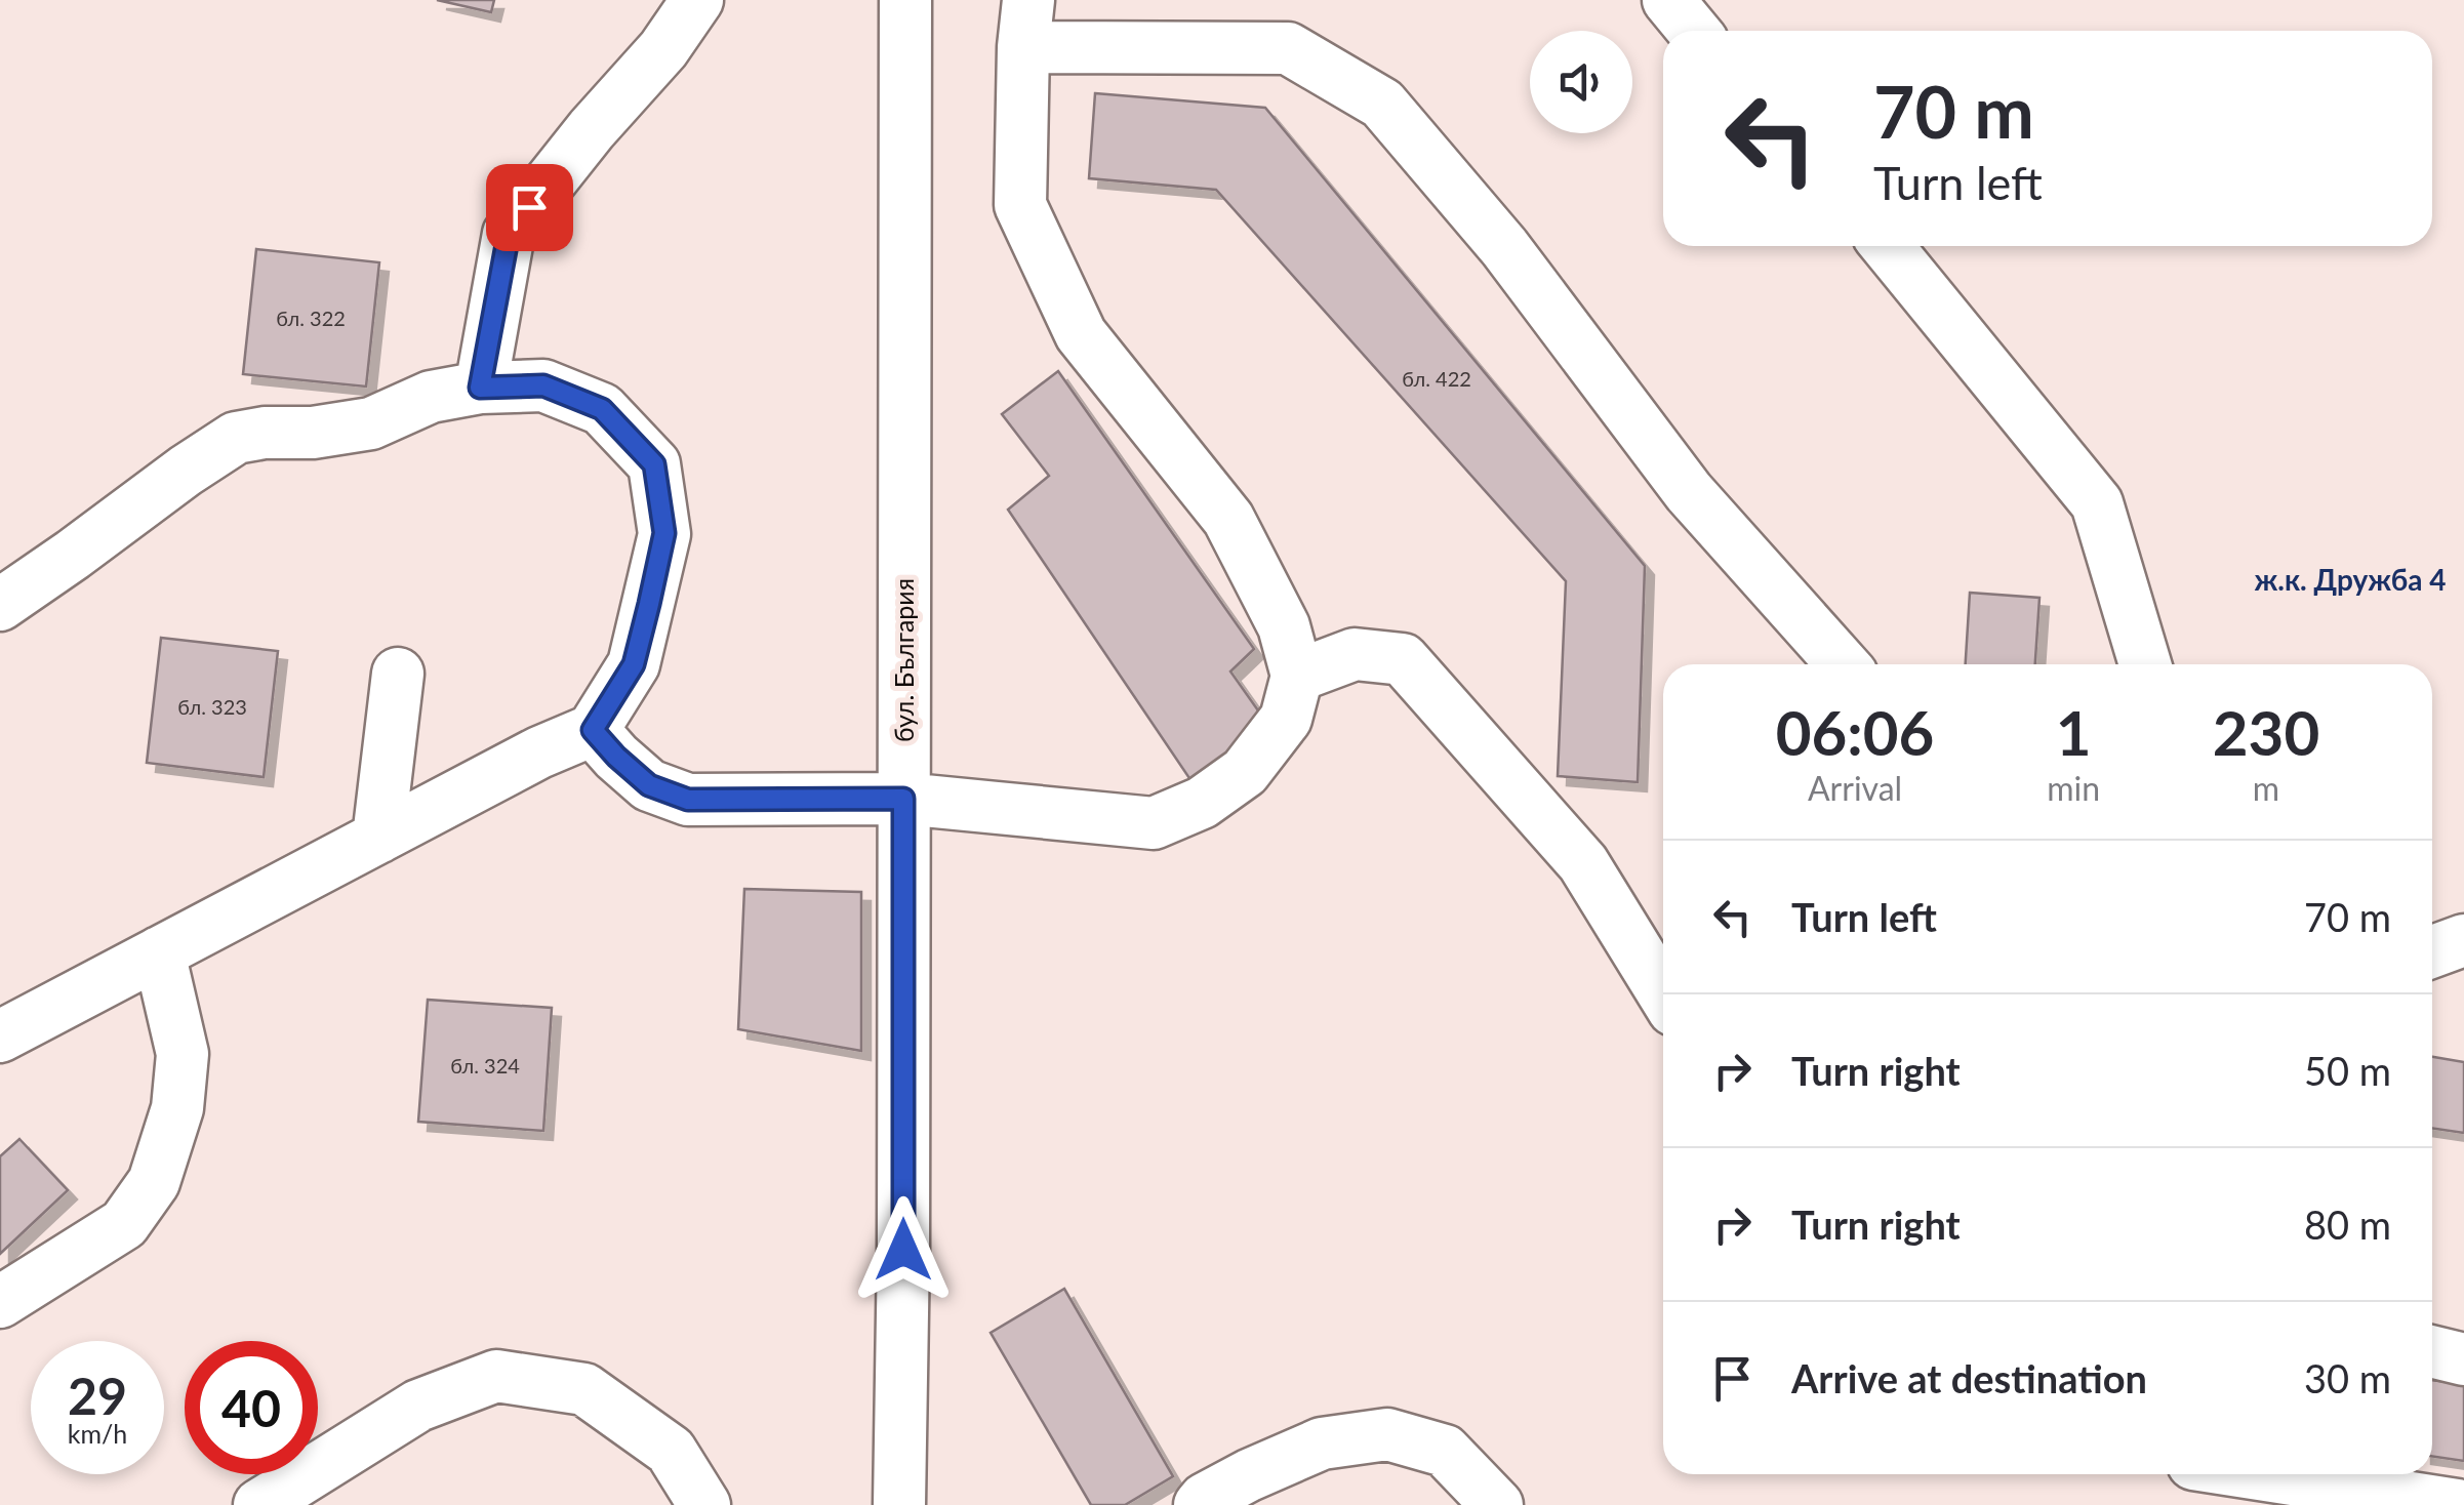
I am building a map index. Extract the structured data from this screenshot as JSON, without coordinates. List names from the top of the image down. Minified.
{"streets":{"street":["бул. България"]},"districts":["ж.к. Дружба 4"],"house_numbers":["бл. 322","бл. 422","бл. 323","бл. 324"],"page":{"turn":["70 m","Turn left"],"eta":["06:06","Arrival","1","min","230","m"],"list":[{"name":"Turn left","value":"70 m"},{"name":"Turn right","value":"50 m"},{"name":"Turn right","value":"80 m"},{"name":"Arrive at destination","value":"30 m"}],"speed":"29 km/h","limit":"40"}}
